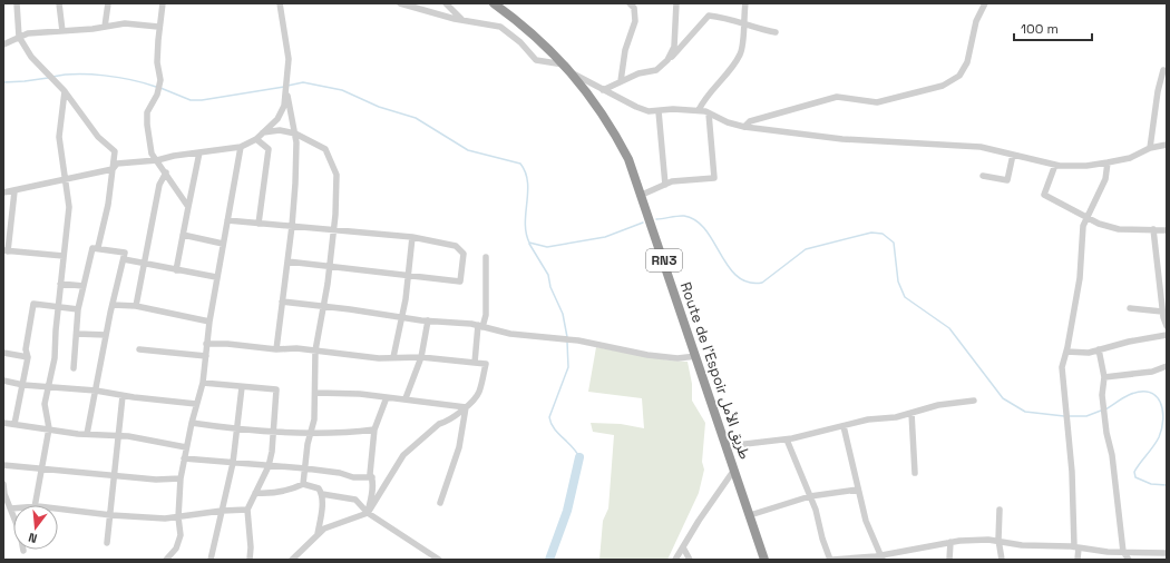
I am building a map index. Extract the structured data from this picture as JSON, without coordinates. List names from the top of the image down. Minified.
{"streets":{"highway":["RN3","Route de l’Espoir طريق الأمل"]},"scale_bar":"100 m","north":"bottom"}
